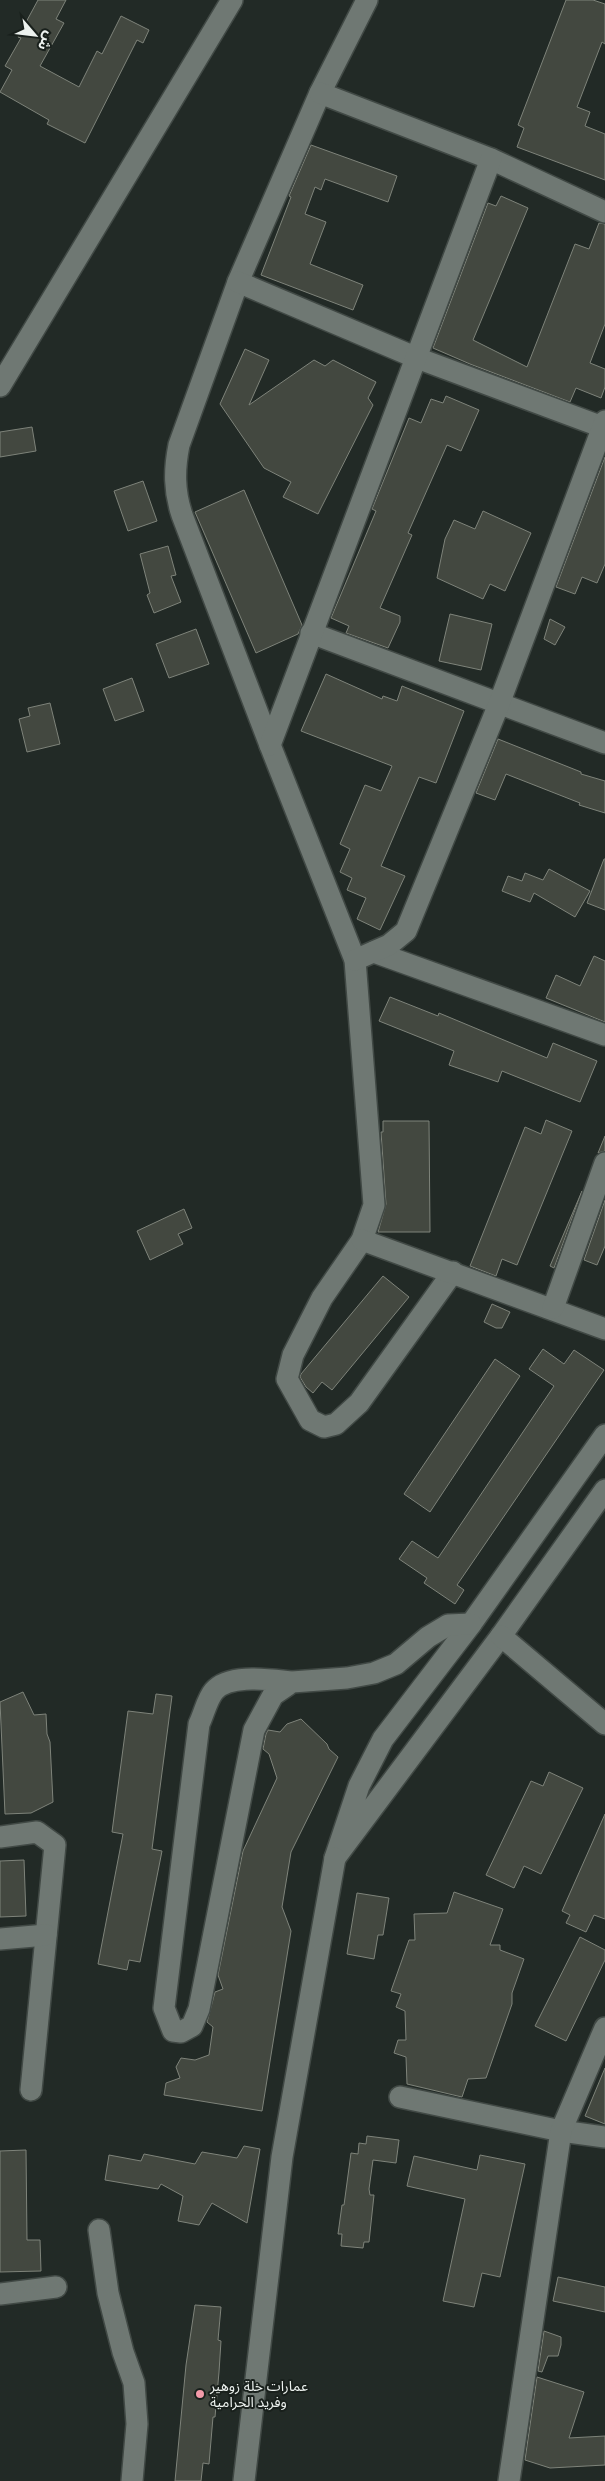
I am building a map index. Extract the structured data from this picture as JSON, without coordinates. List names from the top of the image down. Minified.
{"places":["عمارات خلة زوهير وفريد الحرامية"],"north":"bottom right"}
